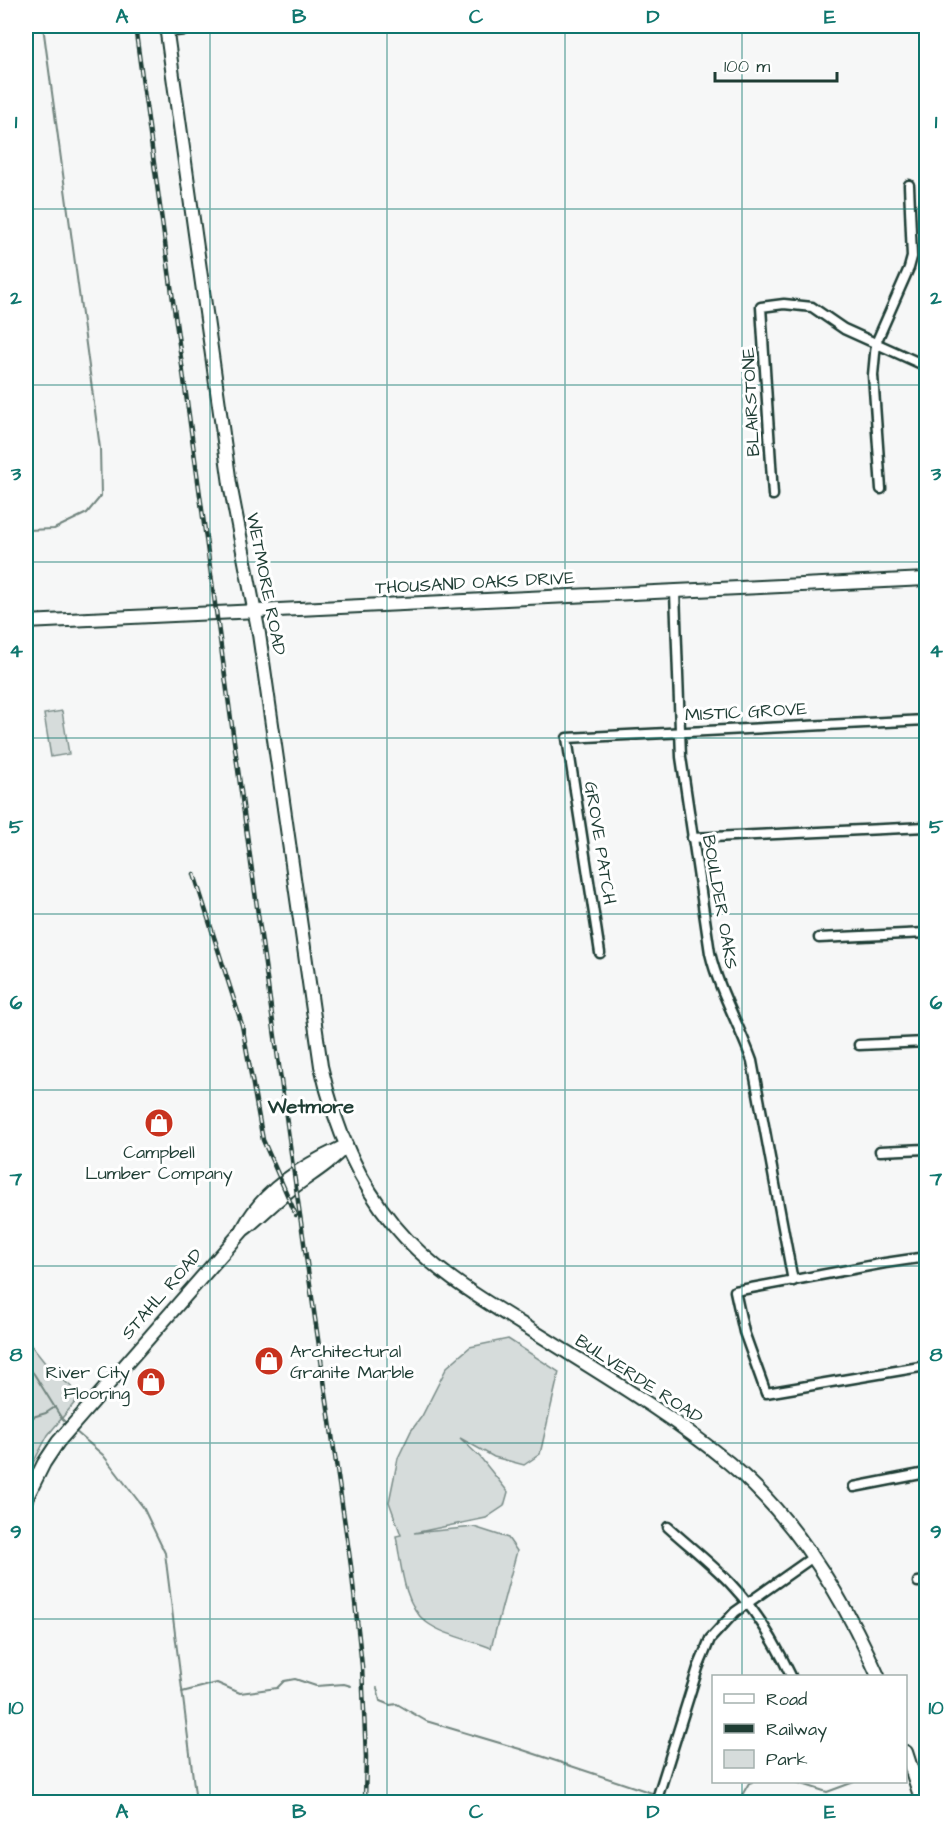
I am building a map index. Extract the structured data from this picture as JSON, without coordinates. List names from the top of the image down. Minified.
{"streets":{"main road":["THOUSAND OAKS DRIVE","WETMORE ROAD","STAHL ROAD","BULVERDE ROAD"],"street":["BLAIRSTONE","MISTIC GROVE","GROVE PATCH","BOULDER OAKS"]},"crossings":[["THOUSAND OAKS DRIVE","WETMORE ROAD"],["THOUSAND OAKS DRIVE","BOULDER OAKS"],["WETMORE ROAD","STAHL ROAD"],["WETMORE ROAD","BULVERDE ROAD"],["MISTIC GROVE","GROVE PATCH"],["MISTIC GROVE","BOULDER OAKS"],["STAHL ROAD","BULVERDE ROAD"]],"districts":["Wetmore"],"places":{"shop":["Campbell Lumber Company","Architectural Granite Marble","River City Flooring"]},"legend":["Road","Railway","Park"],"scale_bar":"100 m","grid":{"columns":["A","B","C","D","E"],"rows":["1","2","3","4","5","6","7","8","9","10"]}}
